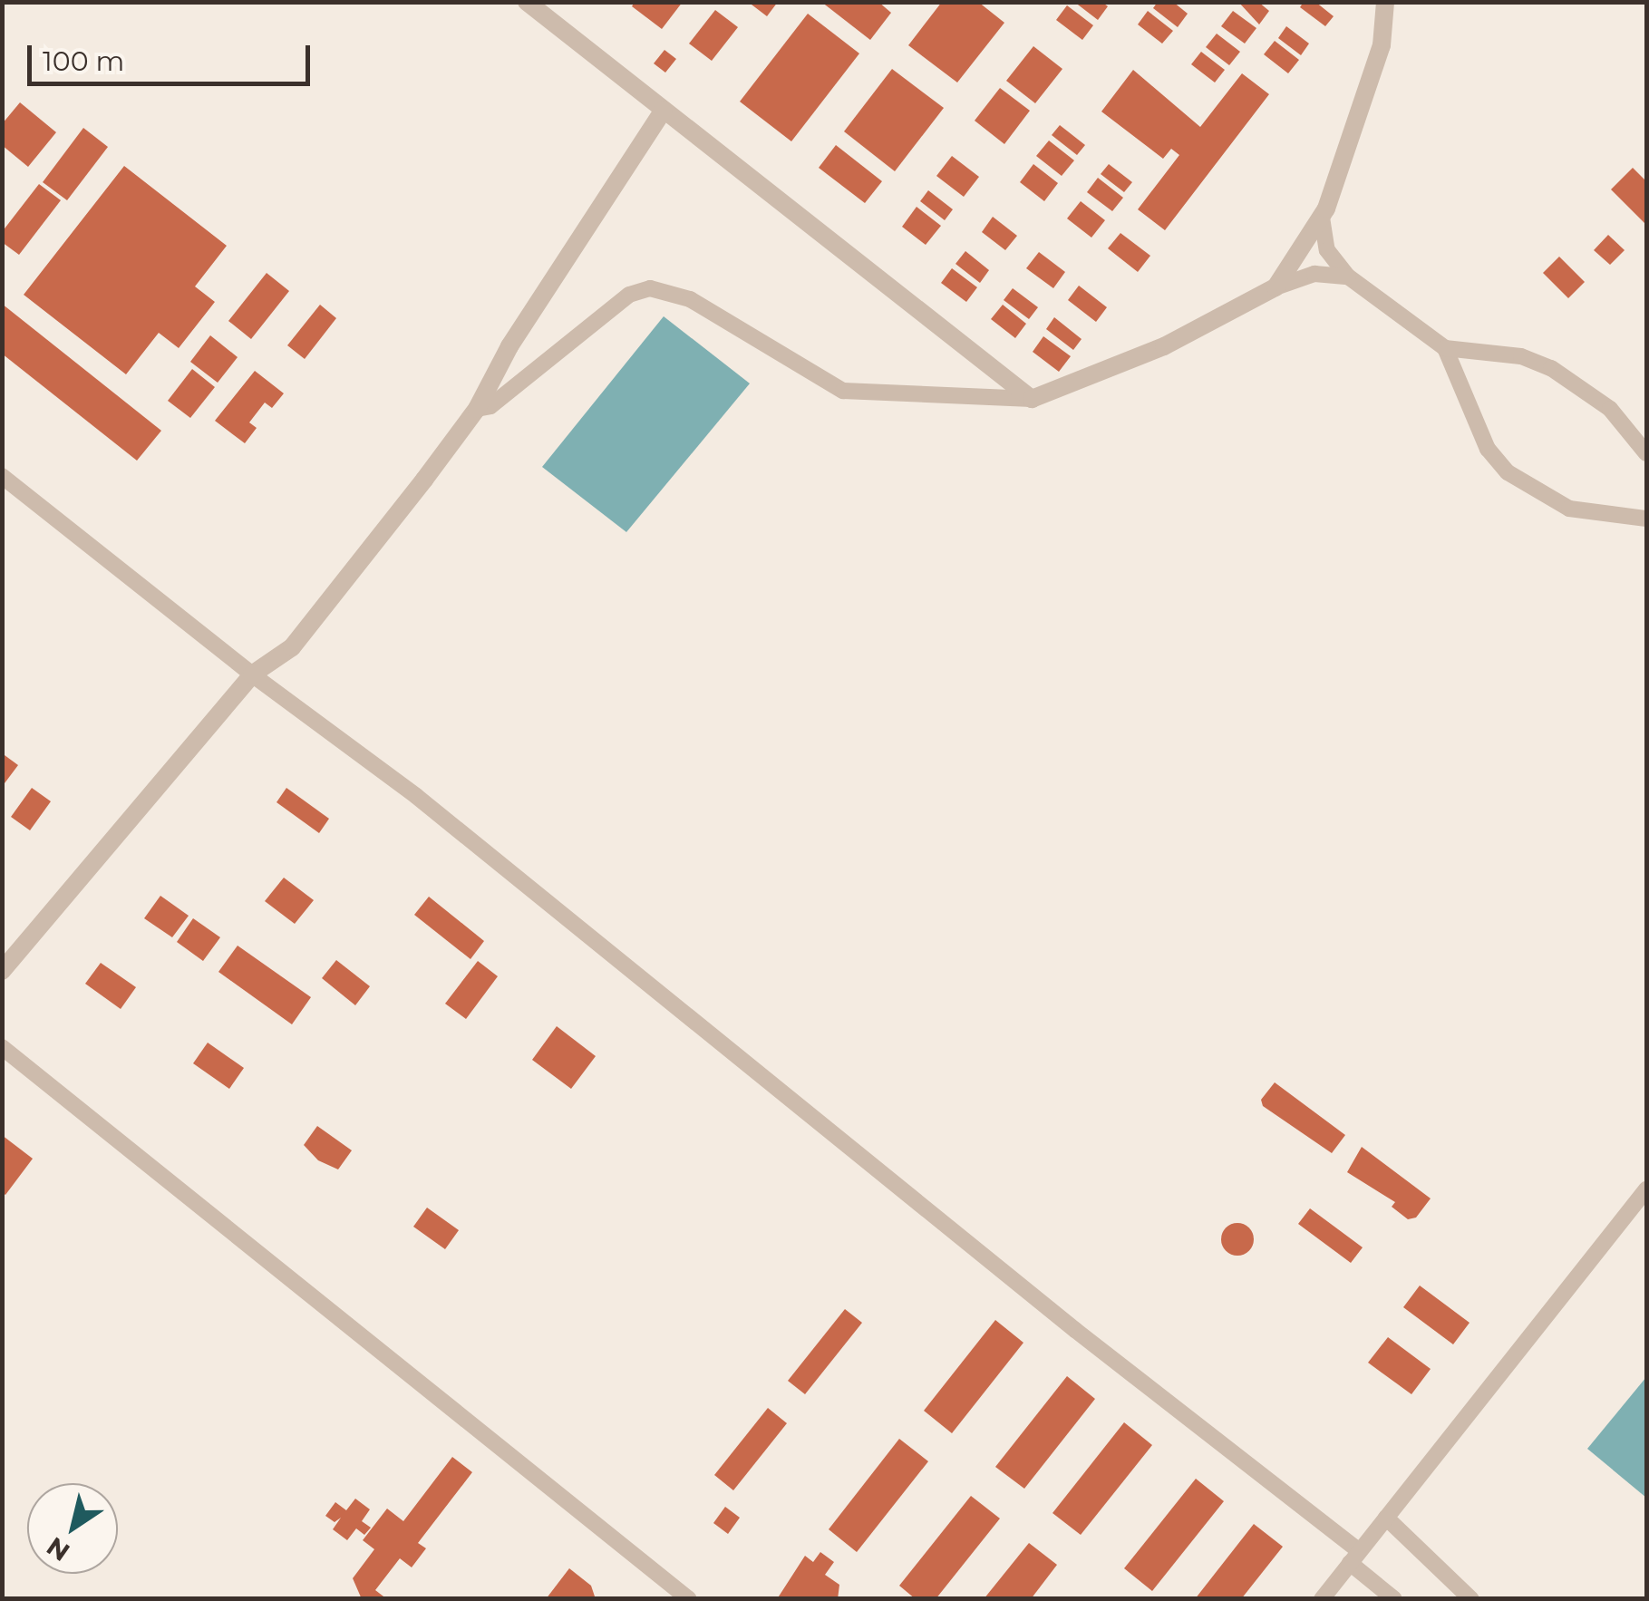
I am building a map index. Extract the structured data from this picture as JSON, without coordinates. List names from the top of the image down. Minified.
{"scale_bar":"100 m","north":"bottom left"}
